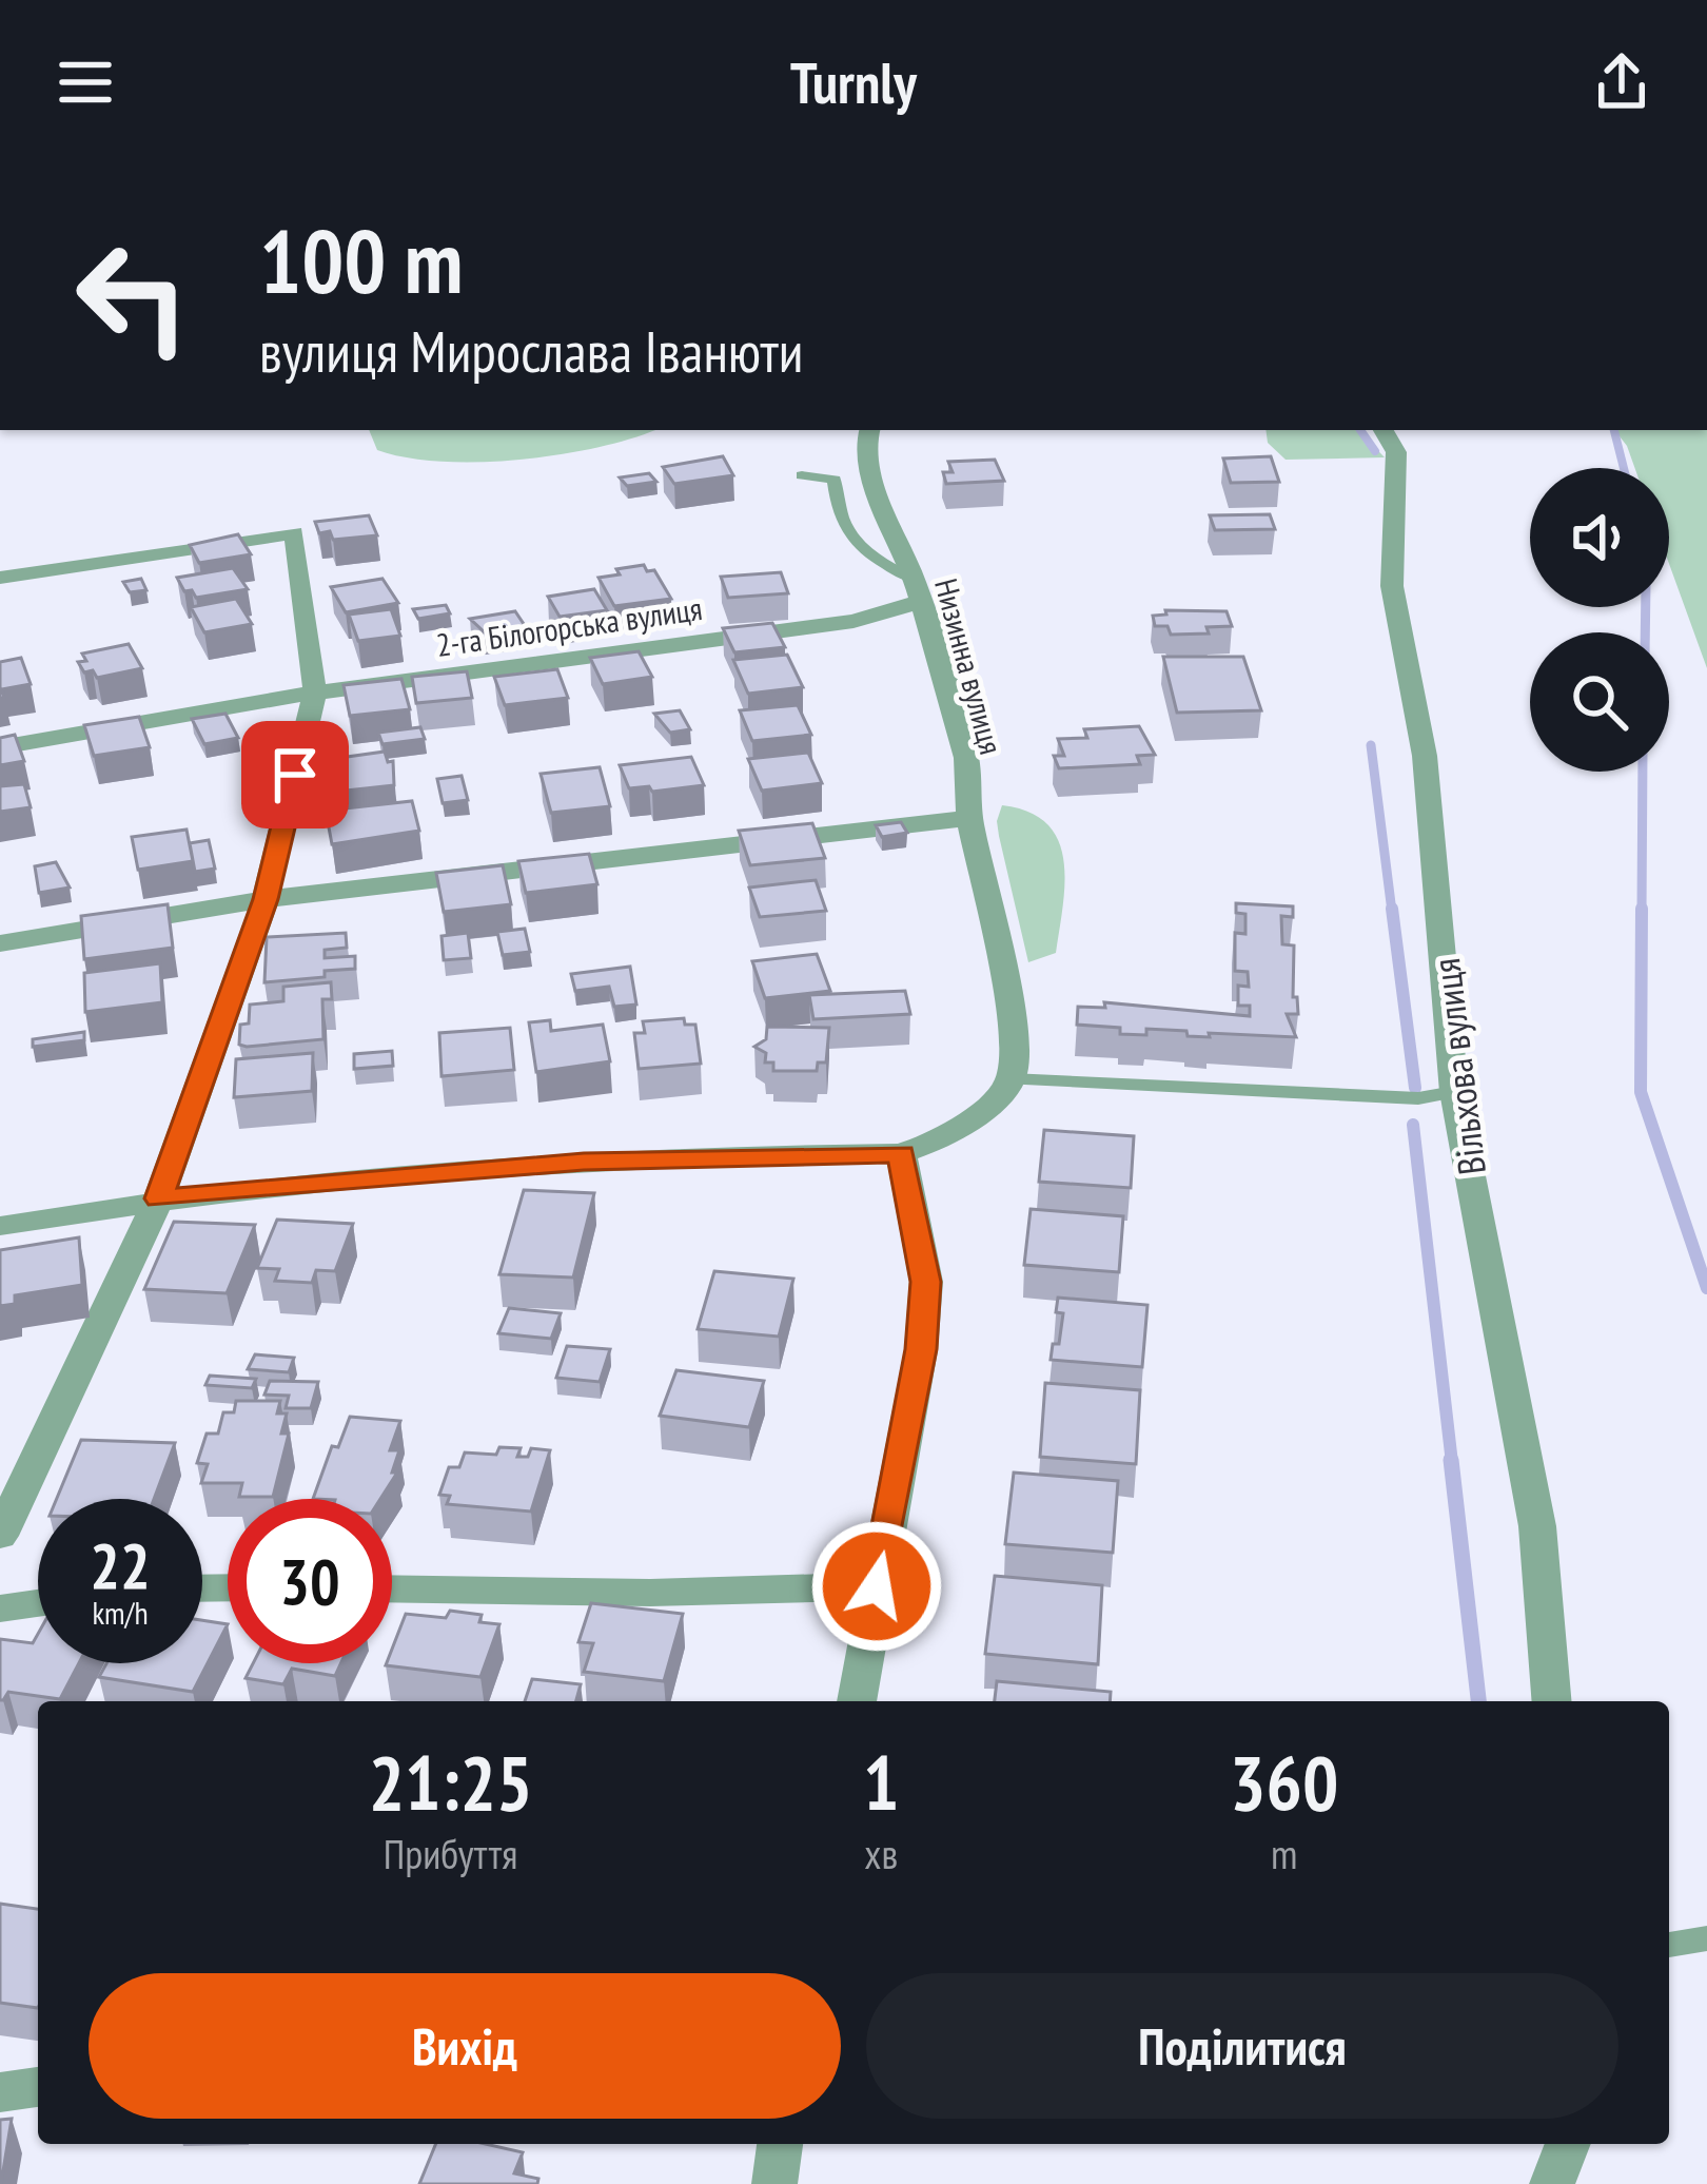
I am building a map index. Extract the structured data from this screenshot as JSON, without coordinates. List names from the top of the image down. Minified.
{"streets":{"street":["2-га Білогорська вулиця","Низинна вулиця","Вільхова вулиця"]},"crossings":[["2-га Білогорська вулиця","Низинна вулиця"]],"page":{"header":"Turnly","turn":["100 m","вулиця Мирослава Іванюти"],"speed":"22 km/h","limit":"30","eta":["21:25","Прибуття","1","хв","360","m"],"buttons":["Вихід","Поділитися"]}}
